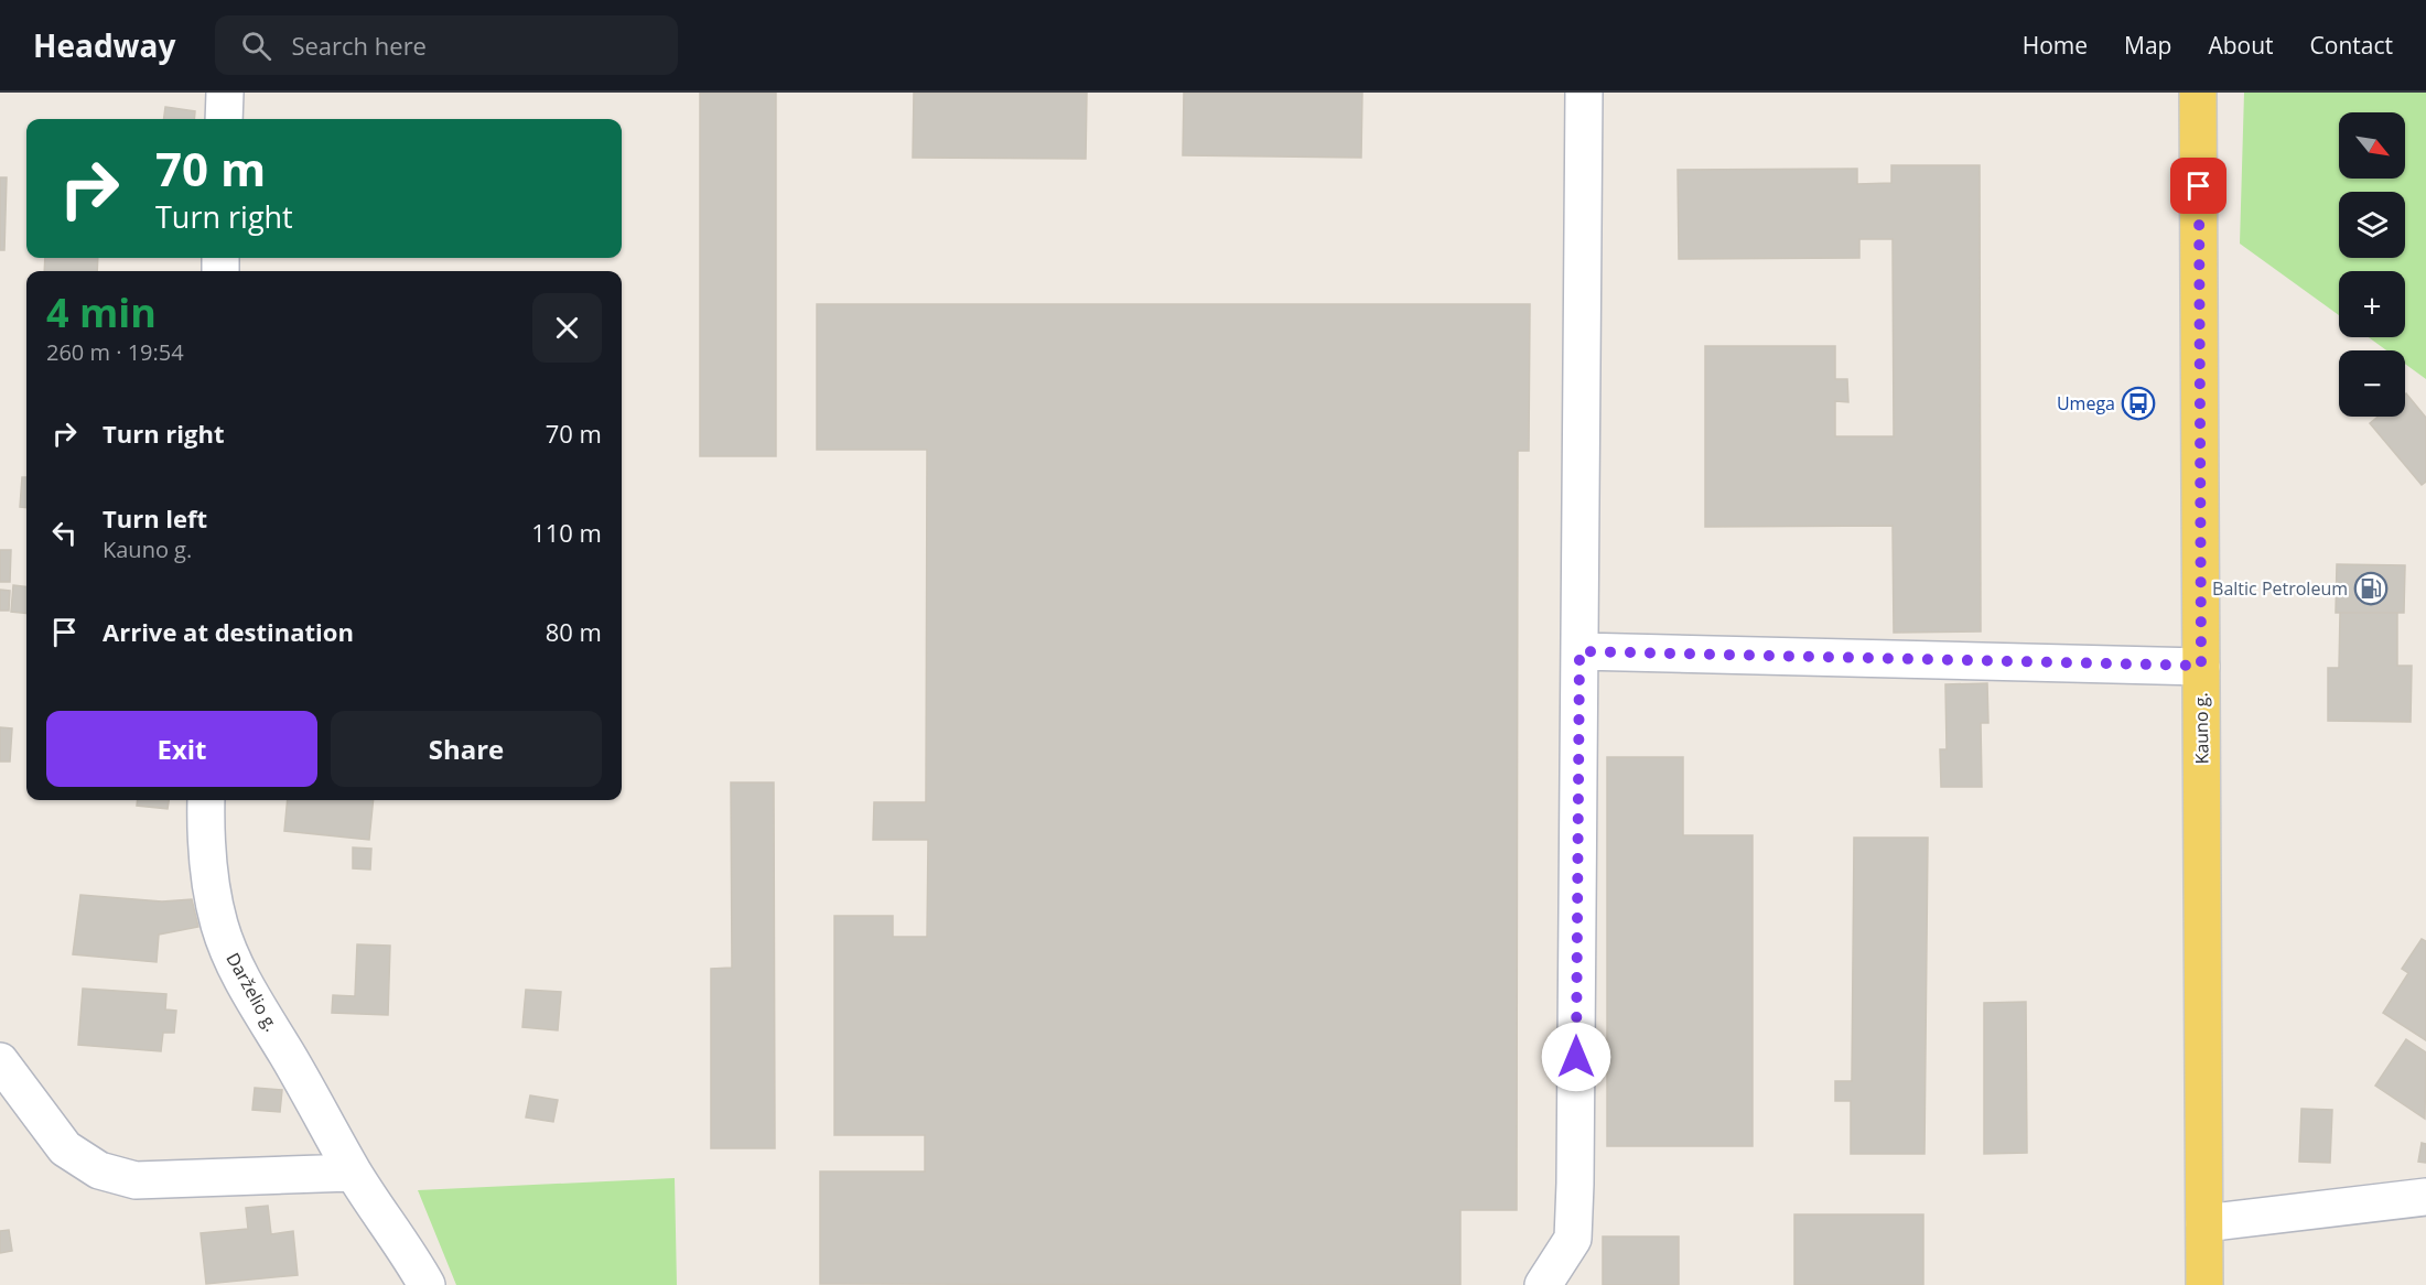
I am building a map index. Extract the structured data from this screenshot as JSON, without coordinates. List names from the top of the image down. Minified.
{"streets":{"main road":["Kauno g."],"street":["Darželio g."]},"places":{"bus stop":["Umega"],"fuel station":["Baltic Petroleum"]},"north":"bottom right","page":{"header":"Headway","search":"Search here","nav":["Home","Map","About","Contact"],"map_buttons":["+","−"],"turn":["70 m","Turn right"],"heading":["4 min","260 m · 19:54"],"list":[{"name":"Turn right","value":"70 m"},{"name":"Turn left","note":"Kauno g.","value":"110 m"},{"name":"Arrive at destination","value":"80 m"}],"buttons":["Exit","Share"]}}
